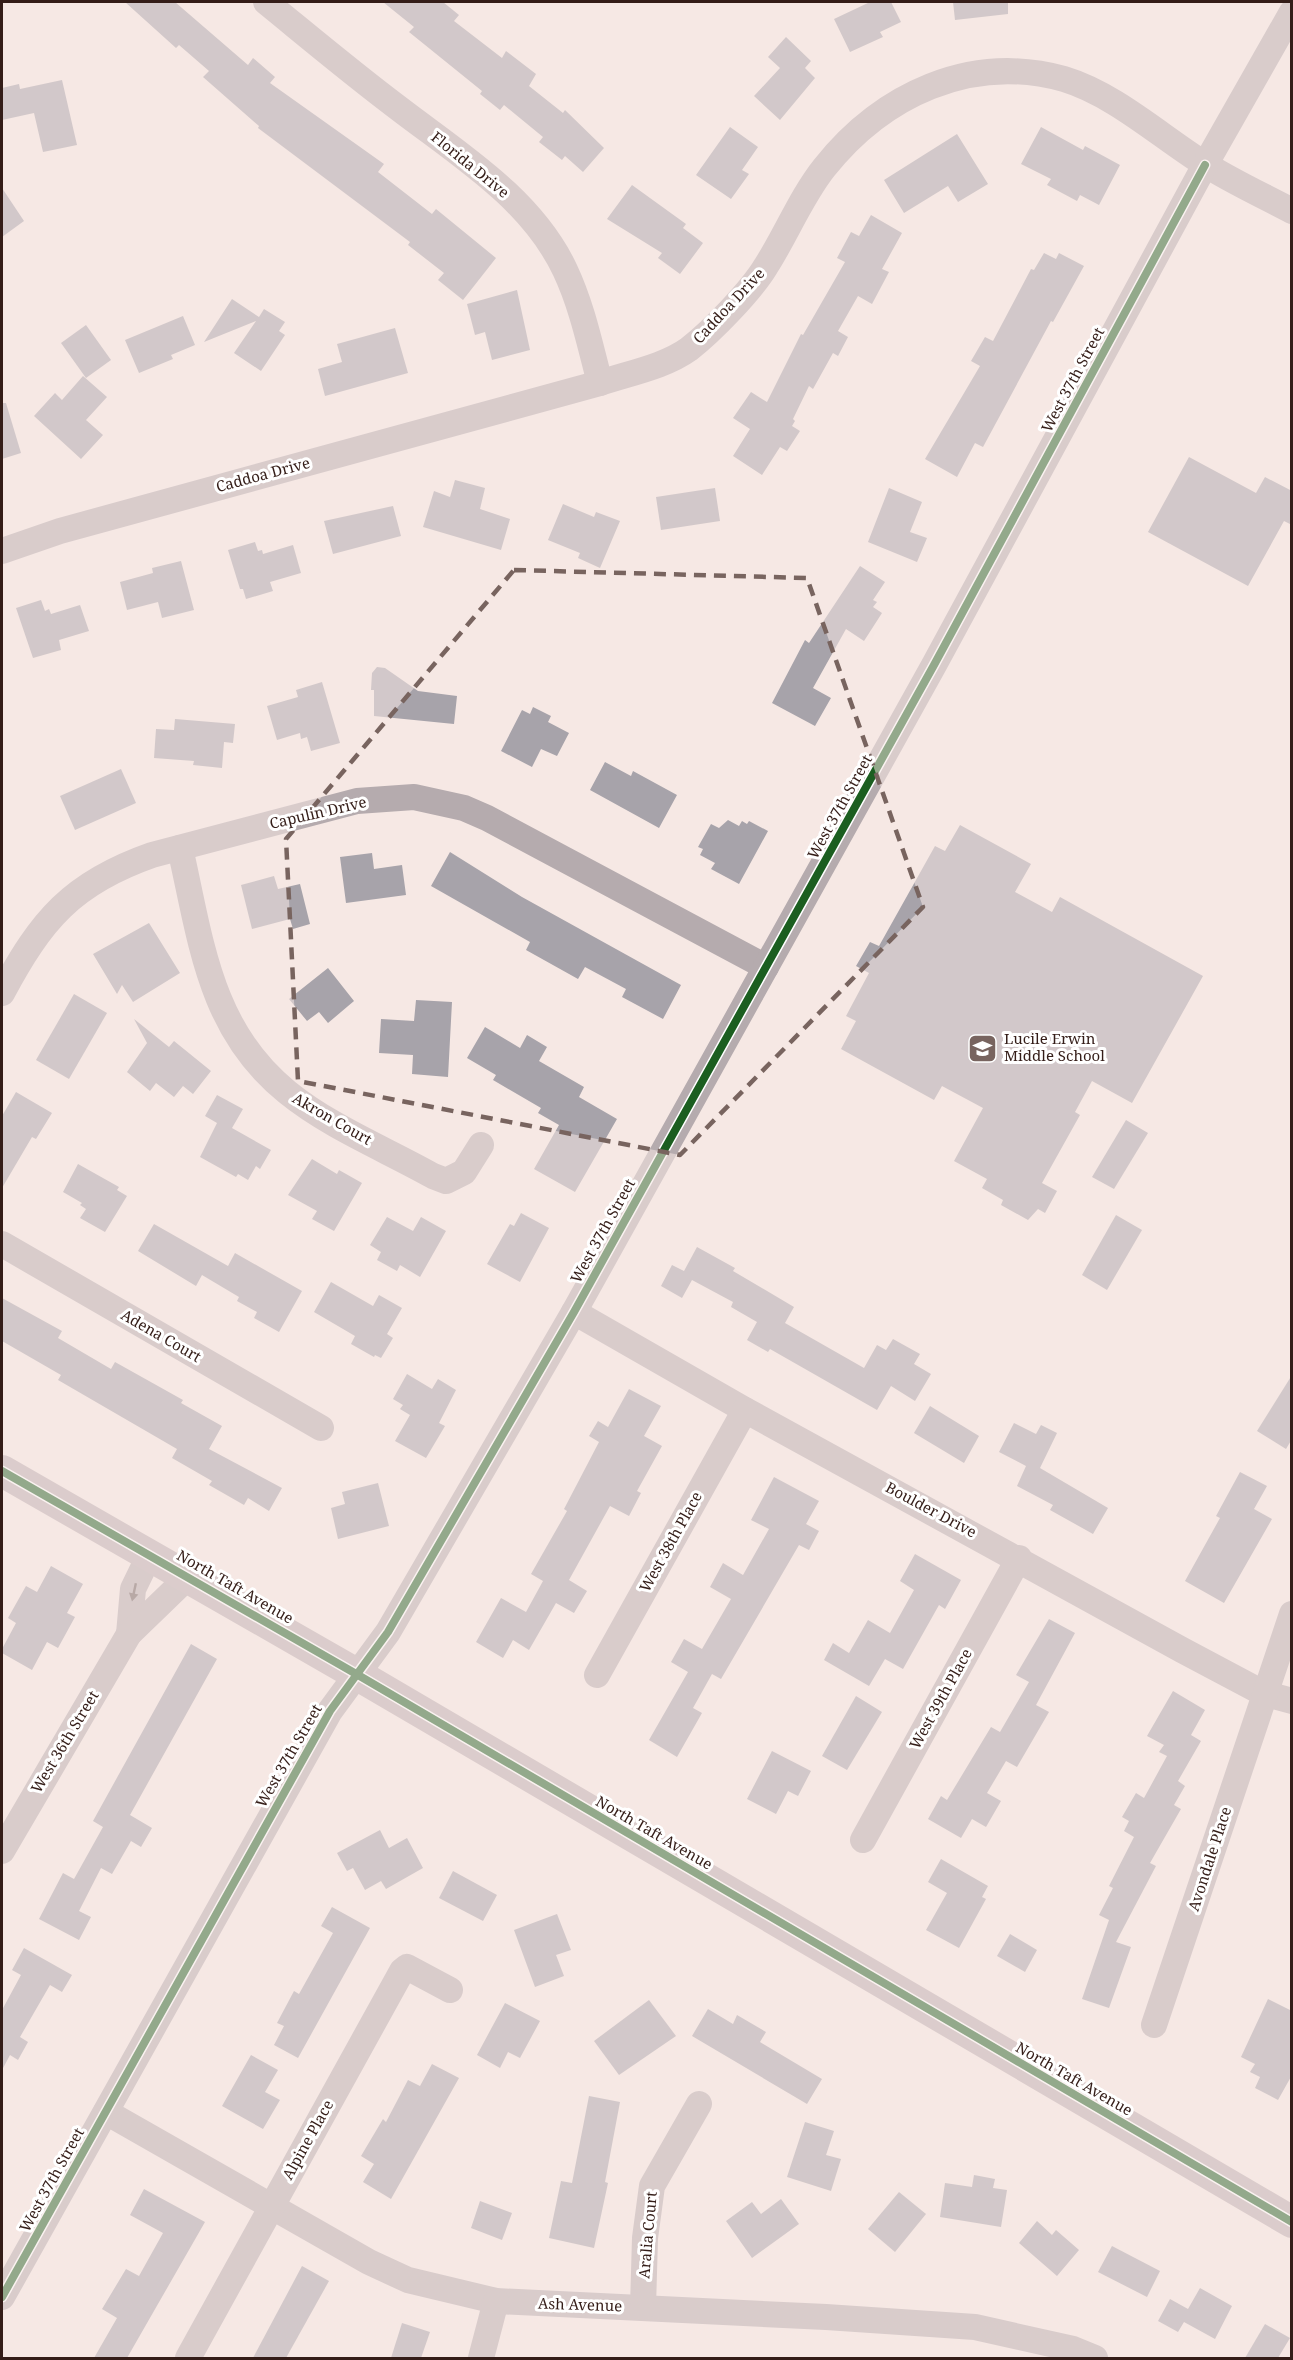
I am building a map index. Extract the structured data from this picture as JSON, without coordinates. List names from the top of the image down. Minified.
{"streets":{"main road":["North Taft Avenue"],"street":["Florida Drive","Caddoa Drive","West 37th Street","Capulin Drive","Akron Court","Adena Court","Boulder Drive","West 38th Place","West 39th Place","West 36th Street","Avondale Place","Alpine Place","Aralia Court","Ash Avenue"]},"crossings":[["Florida Drive","Caddoa Drive"],["Caddoa Drive","West 37th Street"],["West 37th Street","Capulin Drive"],["West 37th Street","Boulder Drive"],["West 37th Street","North Taft Avenue"],["West 37th Street","Ash Avenue"],["Capulin Drive","Akron Court"],["Boulder Drive","West 38th Place"],["Boulder Drive","West 39th Place"],["Boulder Drive","Avondale Place"],["North Taft Avenue","West 36th Street"],["Alpine Place","Ash Avenue"],["Aralia Court","Ash Avenue"]],"places":{"school or university":["Lucile Erwin Middle School"]}}
